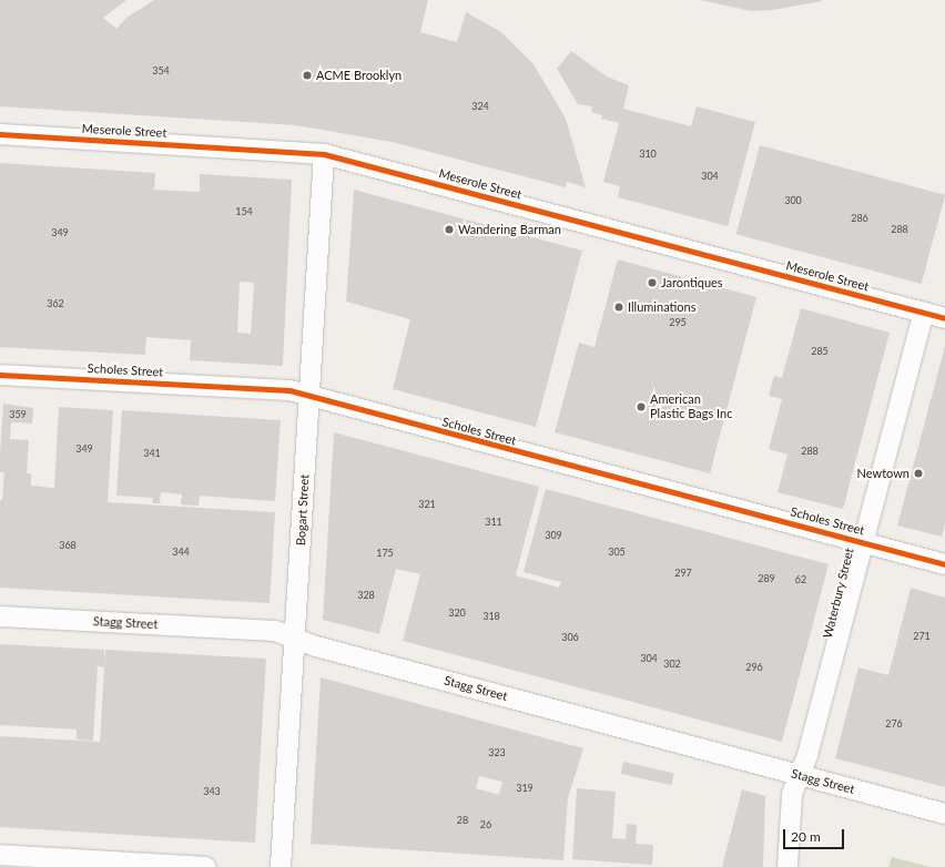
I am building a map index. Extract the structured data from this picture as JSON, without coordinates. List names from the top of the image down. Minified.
{"streets":{"street":["Meserole Street","Scholes Street","Bogart Street","Waterbury Street","Stagg Street"]},"crossings":[["Meserole Street","Bogart Street"],["Meserole Street","Waterbury Street"],["Scholes Street","Bogart Street"],["Scholes Street","Waterbury Street"],["Bogart Street","Stagg Street"],["Waterbury Street","Stagg Street"]],"places":["ACME Brooklyn","Wandering Barman","Jarontiques","Illuminations","American Plastic Bags Inc","Newtown"],"house_numbers":["354","324","310","304","300","154","286","288","349","362","295","285","359","349","288","341","321","311","309","368","344","305","175","297","289","62","328","320","318","271","306","304","302","296","276","323","319","343","28","26"],"scale_bar":"20 m"}
